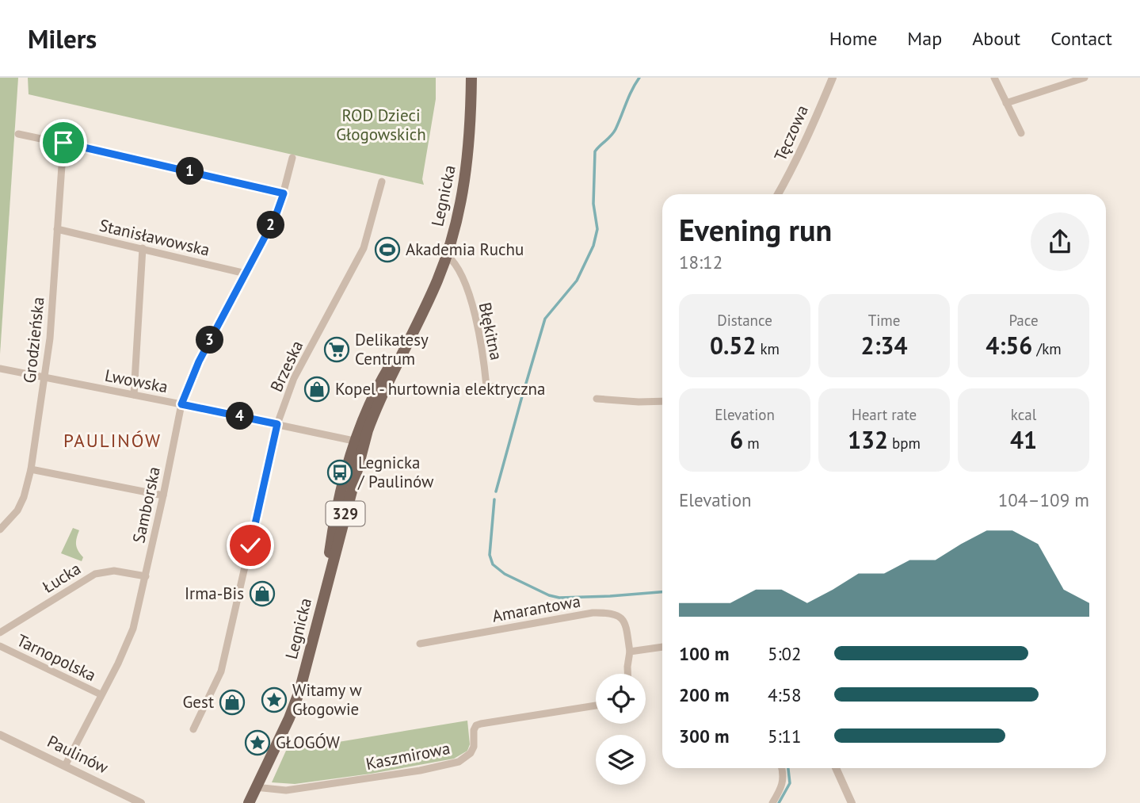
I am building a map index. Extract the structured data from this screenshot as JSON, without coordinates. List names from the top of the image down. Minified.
{"streets":{"main road":["Legnicka","329"],"street":["Tęczowa","Stanisławowska","Błękitna","Grodzieńska","Brzeska","Lwowska","Samborska","Łucka","Amarantowa","Tarnopolska","Paulinów","Kaszmirowa"]},"crossings":[["Legnicka","Błękitna"],["Legnicka","Lwowska"],["Legnicka","Kaszmirowa"],["Stanisławowska","Grodzieńska"],["Stanisławowska","Samborska"],["Grodzieńska","Lwowska"],["Brzeska","Lwowska"],["Lwowska","Samborska"],["Samborska","Łucka"],["Samborska","Tarnopolska"],["Samborska","Paulinów"]],"districts":["PAULINÓW"],"parks":["ROD Dzieci Głogowskich"],"places":{"sports":["Akademia Ruchu"],"supermarket":["Delikatesy Centrum"],"shop":["Kopel - hurtownia elektryczna","Irma-Bis","Gest"],"bus stop":["Legnicka / Paulinów"],"place":["Witamy w Głogowie","GŁOGÓW"]},"page":{"header":"Milers","nav":["Home","Map","About","Contact"],"pins":["1","2","3","4"],"heading":["Evening run","18:12"],"stats":[["Distance","0.52 km"],["Time","2:34"],["Pace","4:56 /km"],["Elevation","6 m"],["Heart rate","132 bpm"],["kcal","41"]],"chart":["Elevation","104–109 m"],"list":[{"name":"100 m","note":"5:02"},{"name":"200 m","note":"4:58"},{"name":"300 m","note":"5:11"}]}}
